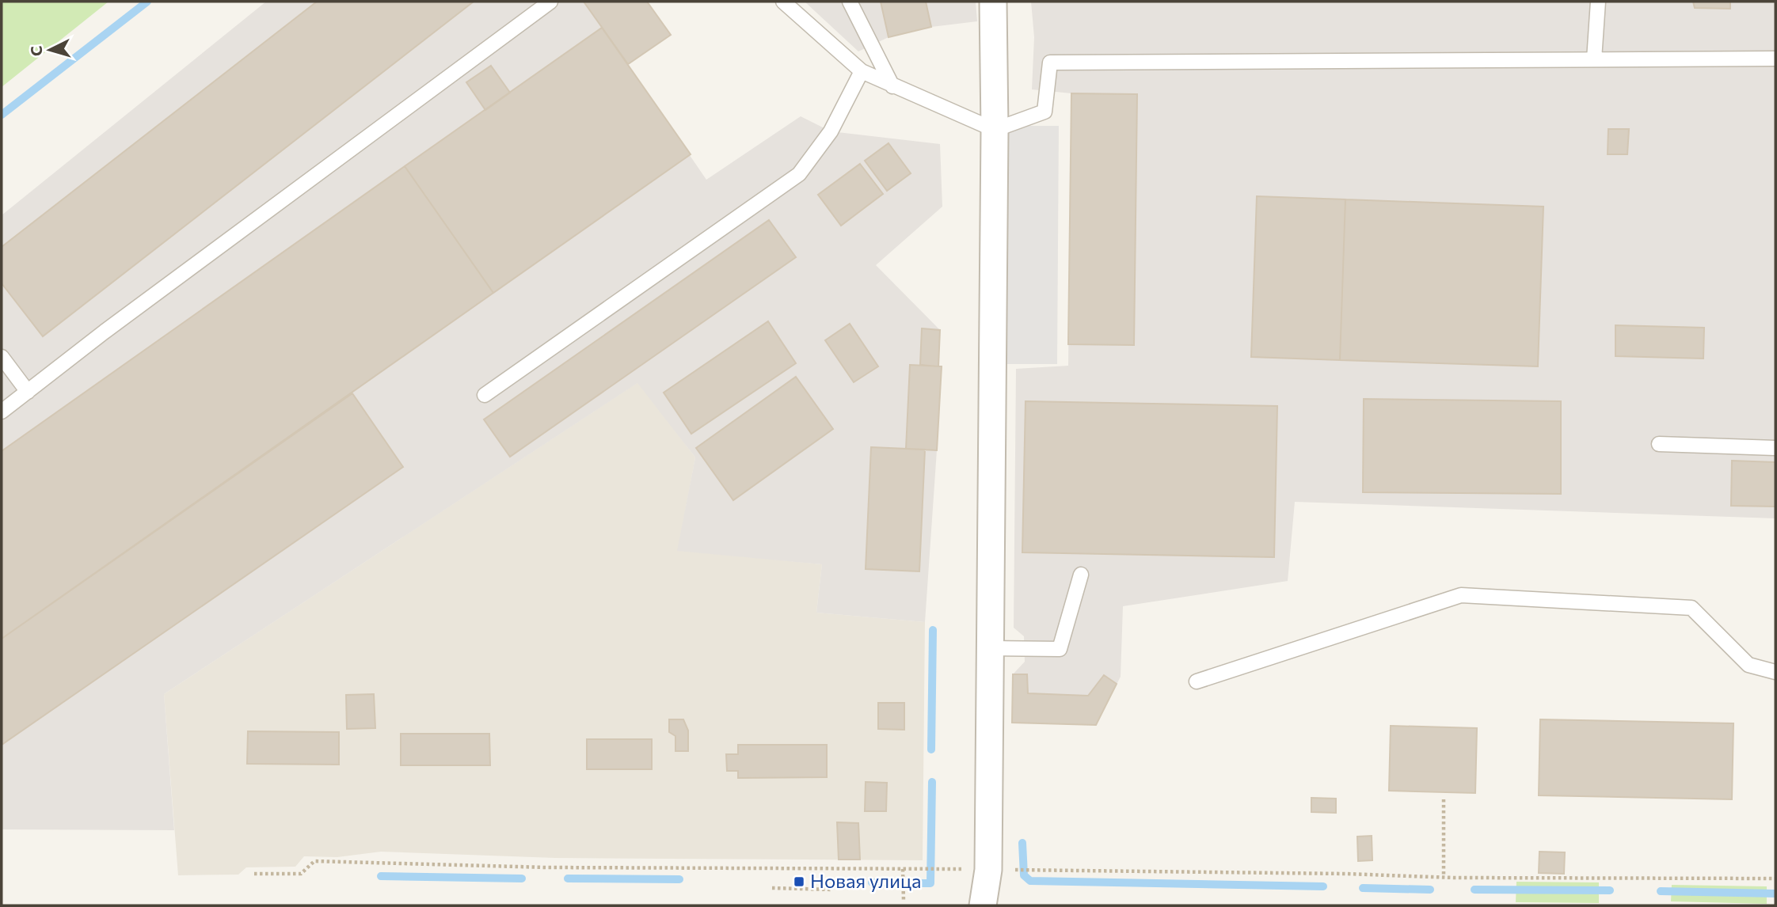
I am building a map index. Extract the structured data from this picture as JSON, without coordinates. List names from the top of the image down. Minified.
{"places":{"transit":["Новая улица"]},"north":"left"}
